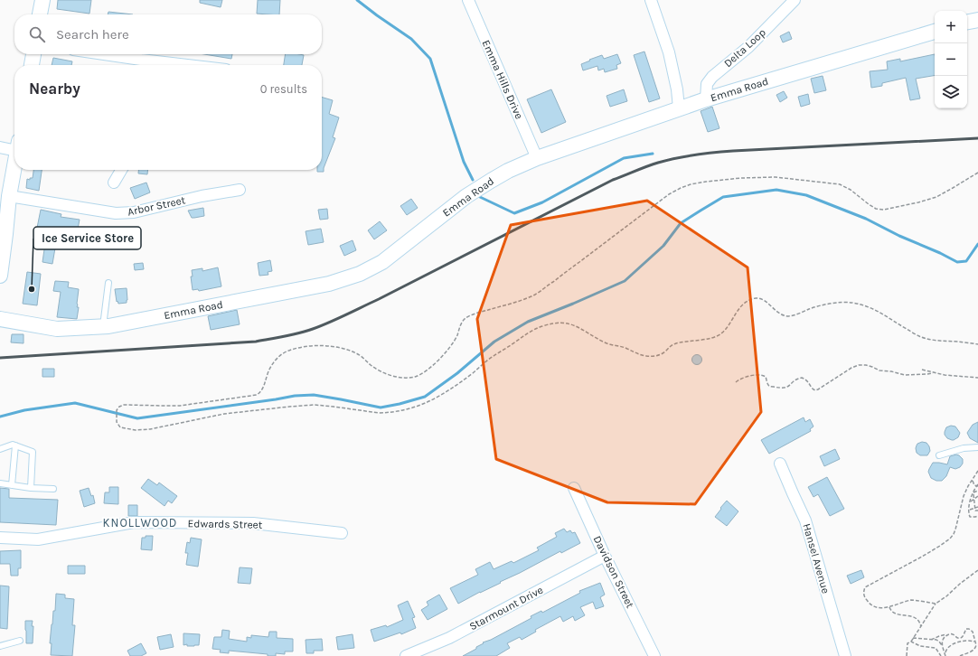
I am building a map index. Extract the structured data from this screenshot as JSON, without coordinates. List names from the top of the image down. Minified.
{"streets":{"street":["Delta Loop","Emma Hills Drive","Emma Road","Arbor Street","Edwards Street","Hansel Avenue","Davidson Street","Starmount Drive"]},"crossings":[["Delta Loop","Emma Road"],["Emma Hills Drive","Emma Road"],["Davidson Street","Starmount Drive"]],"districts":["KNOLLWOOD"],"places":["Ice Service Store"],"page":{"map_buttons":["+","−"],"search":"Search here","heading":["Nearby","0 results"]}}
